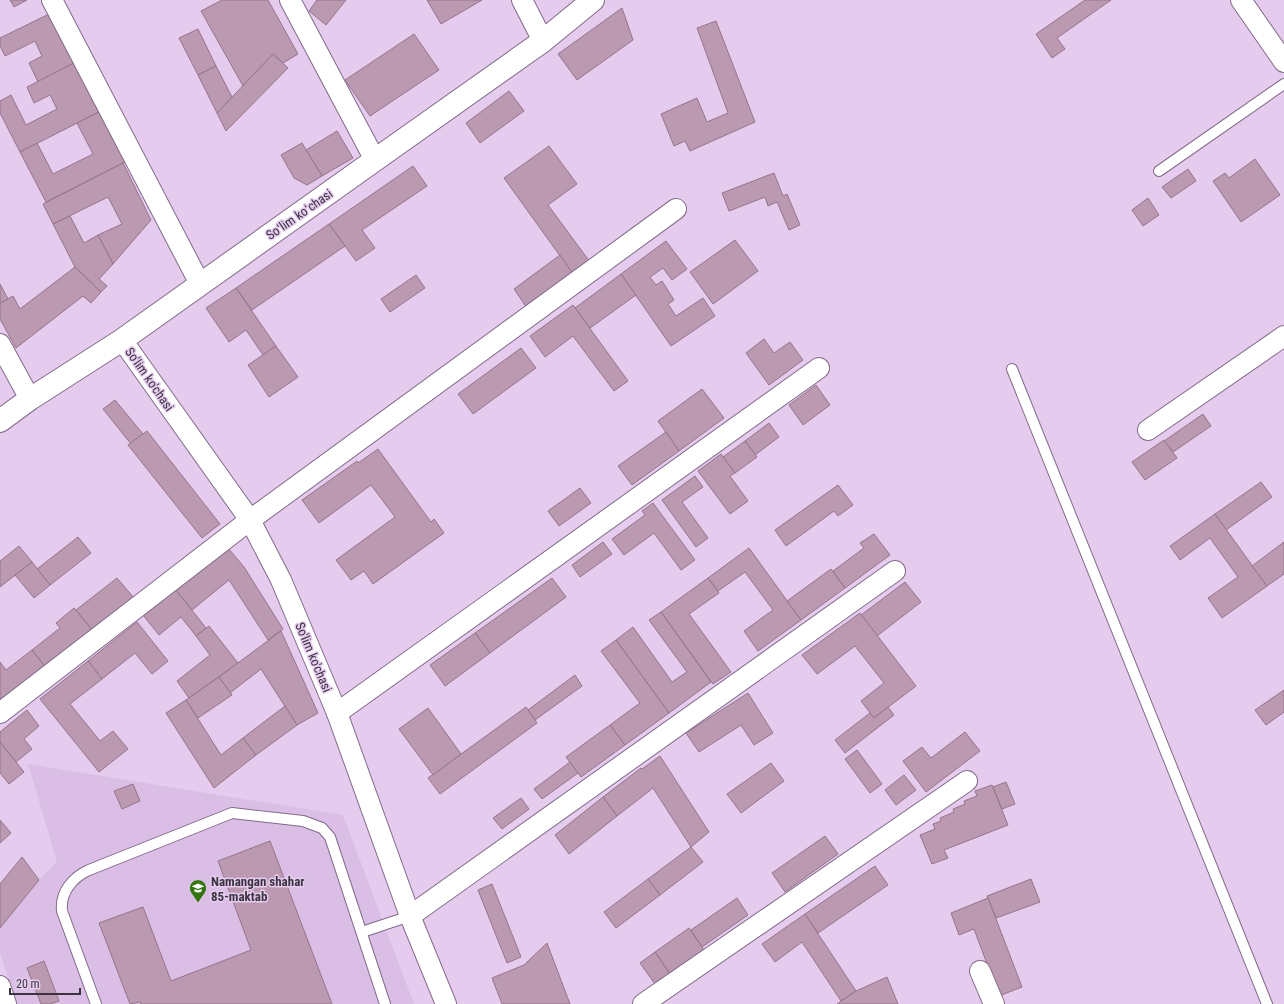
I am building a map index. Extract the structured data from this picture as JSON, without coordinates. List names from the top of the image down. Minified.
{"streets":{"street":["Soʻlim koʻchasi","So'lim ko'chasi"]},"crossings":[["Soʻlim koʻchasi","So'lim ko'chasi"]],"places":{"school or university":["Namangan shahar 85-maktab"]},"scale_bar":"20 m"}
